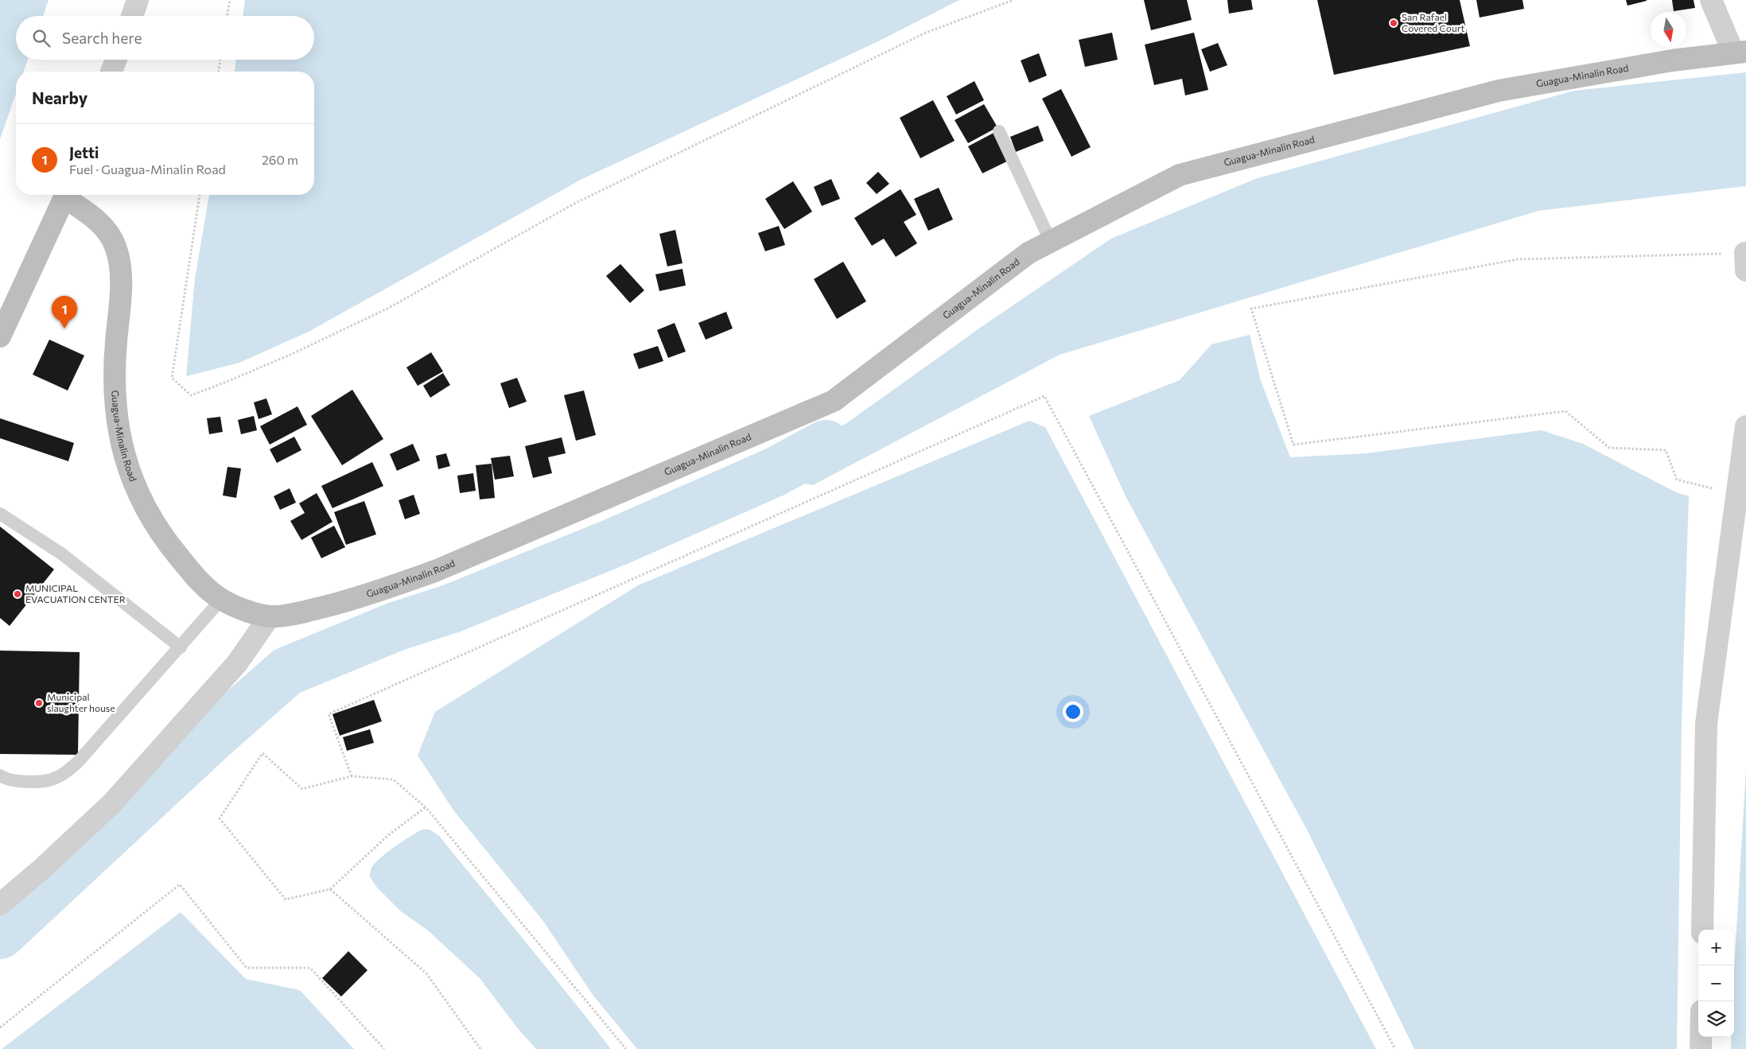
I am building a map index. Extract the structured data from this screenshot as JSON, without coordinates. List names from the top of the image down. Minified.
{"streets":{"main road":["Guagua-Minalin Road"]},"places":["San Rafael Covered Court","MUNICIPAL EVACUATION CENTER","Municipal slaughter house"],"north":"bottom","page":{"search":"Search here","heading":"Nearby","list":[{"mark":"1","name":"Jetti","note":"Fuel · Guagua-Minalin Road","value":"260 m"}],"pins":"1","map_buttons":["+","−"]}}
